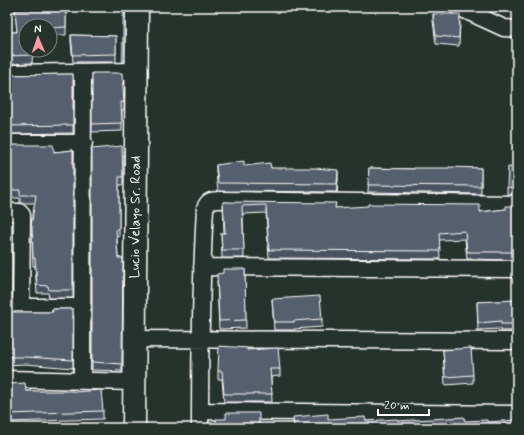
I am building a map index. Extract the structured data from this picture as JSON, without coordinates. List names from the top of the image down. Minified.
{"streets":{"main road":["Lucio Velayo Sr. Road"]},"scale_bar":"20 m","north":"top"}
